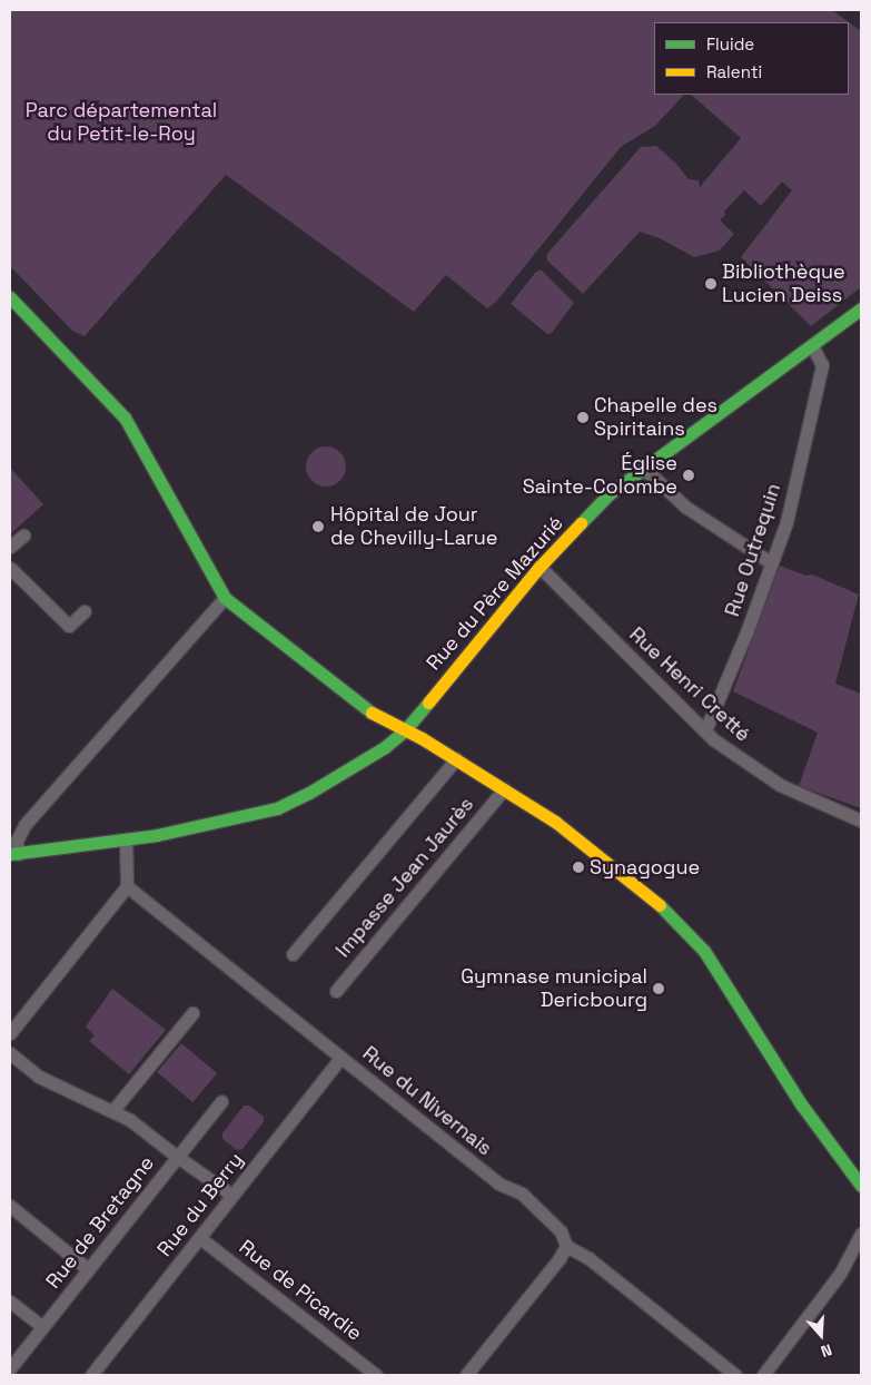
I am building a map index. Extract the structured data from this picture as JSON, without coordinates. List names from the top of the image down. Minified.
{"streets":{"street":["Rue Outrequin","Rue du Père Mazurié","Rue Henri Cretté","Impasse Jean Jaurès","Rue du Nivernais","Rue du Berry","Rue de Bretagne","Rue de Picardie"]},"crossings":[["Rue Outrequin","Rue du Père Mazurié"],["Rue Outrequin","Rue Henri Cretté"],["Rue du Père Mazurié","Rue Henri Cretté"],["Rue du Nivernais","Rue du Berry"],["Rue du Berry","Rue de Picardie"]],"parks":["Parc départemental du Petit-le-Roy"],"places":["Bibliothèque Lucien Deiss","Chapelle des Spiritains","Église Sainte-Colombe","Hôpital de Jour de Chevilly-Larue","Synagogue","Gymnase municipal Dericbourg"],"legend":["Fluide","Ralenti"],"north":"bottom"}
